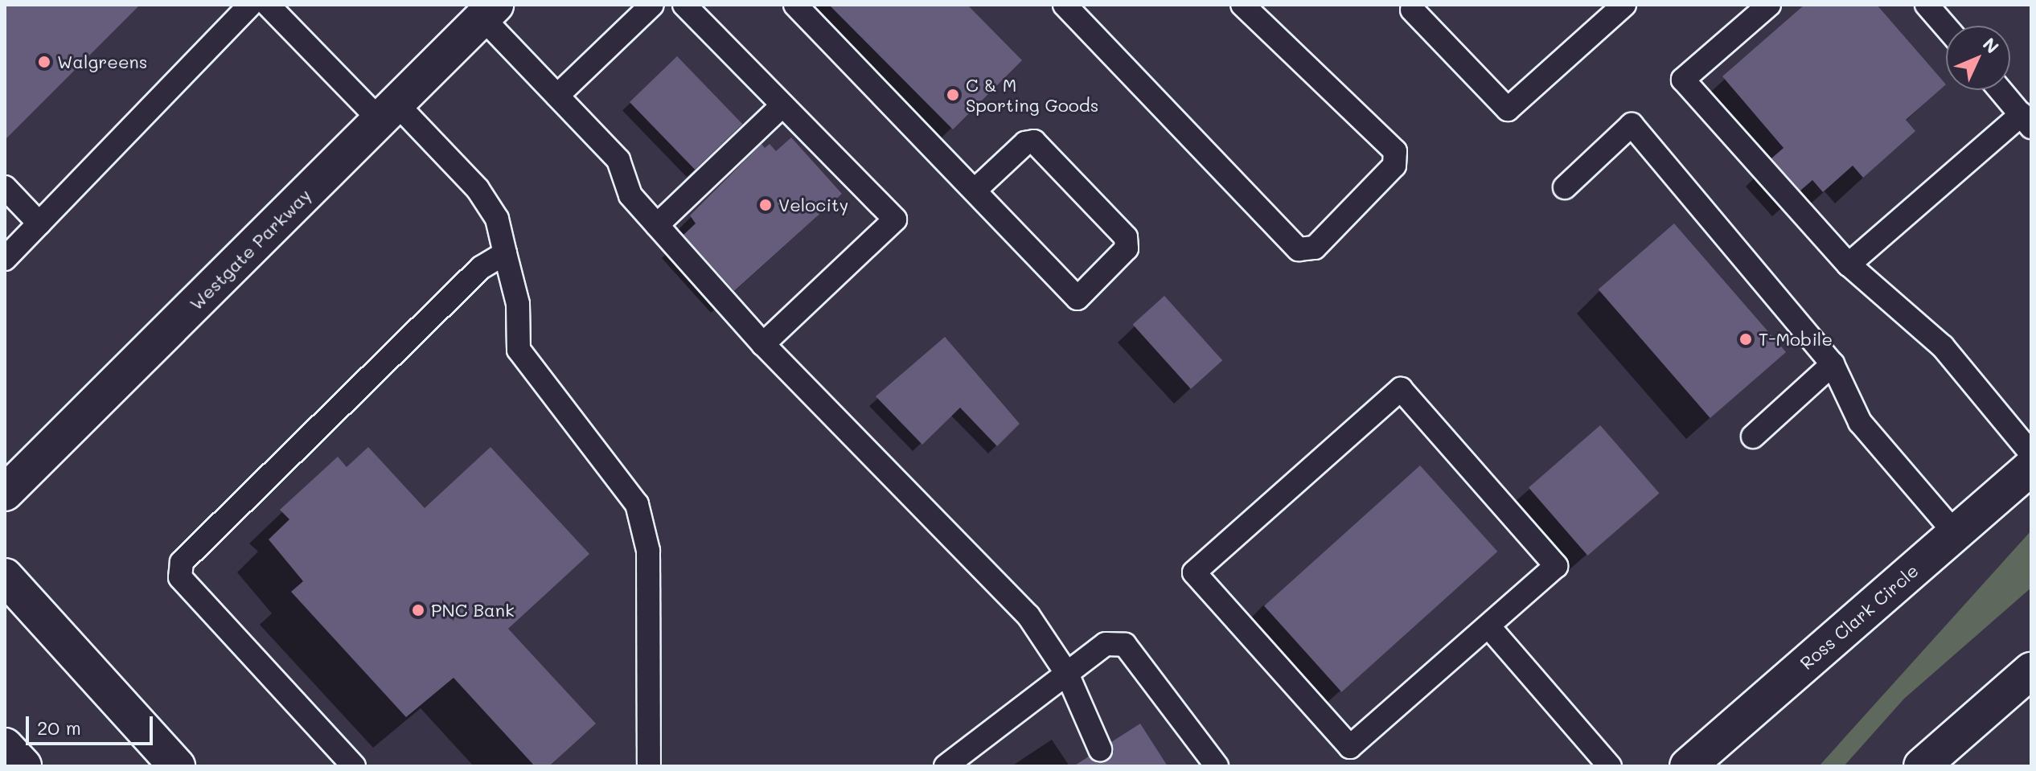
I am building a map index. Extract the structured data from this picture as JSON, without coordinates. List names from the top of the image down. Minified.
{"streets":{"main road":["Westgate Parkway","Ross Clark Circle"]},"places":["Walgreens","C & M Sporting Goods","Velocity","T-Mobile","PNC Bank"],"scale_bar":"20 m","north":"top right"}
